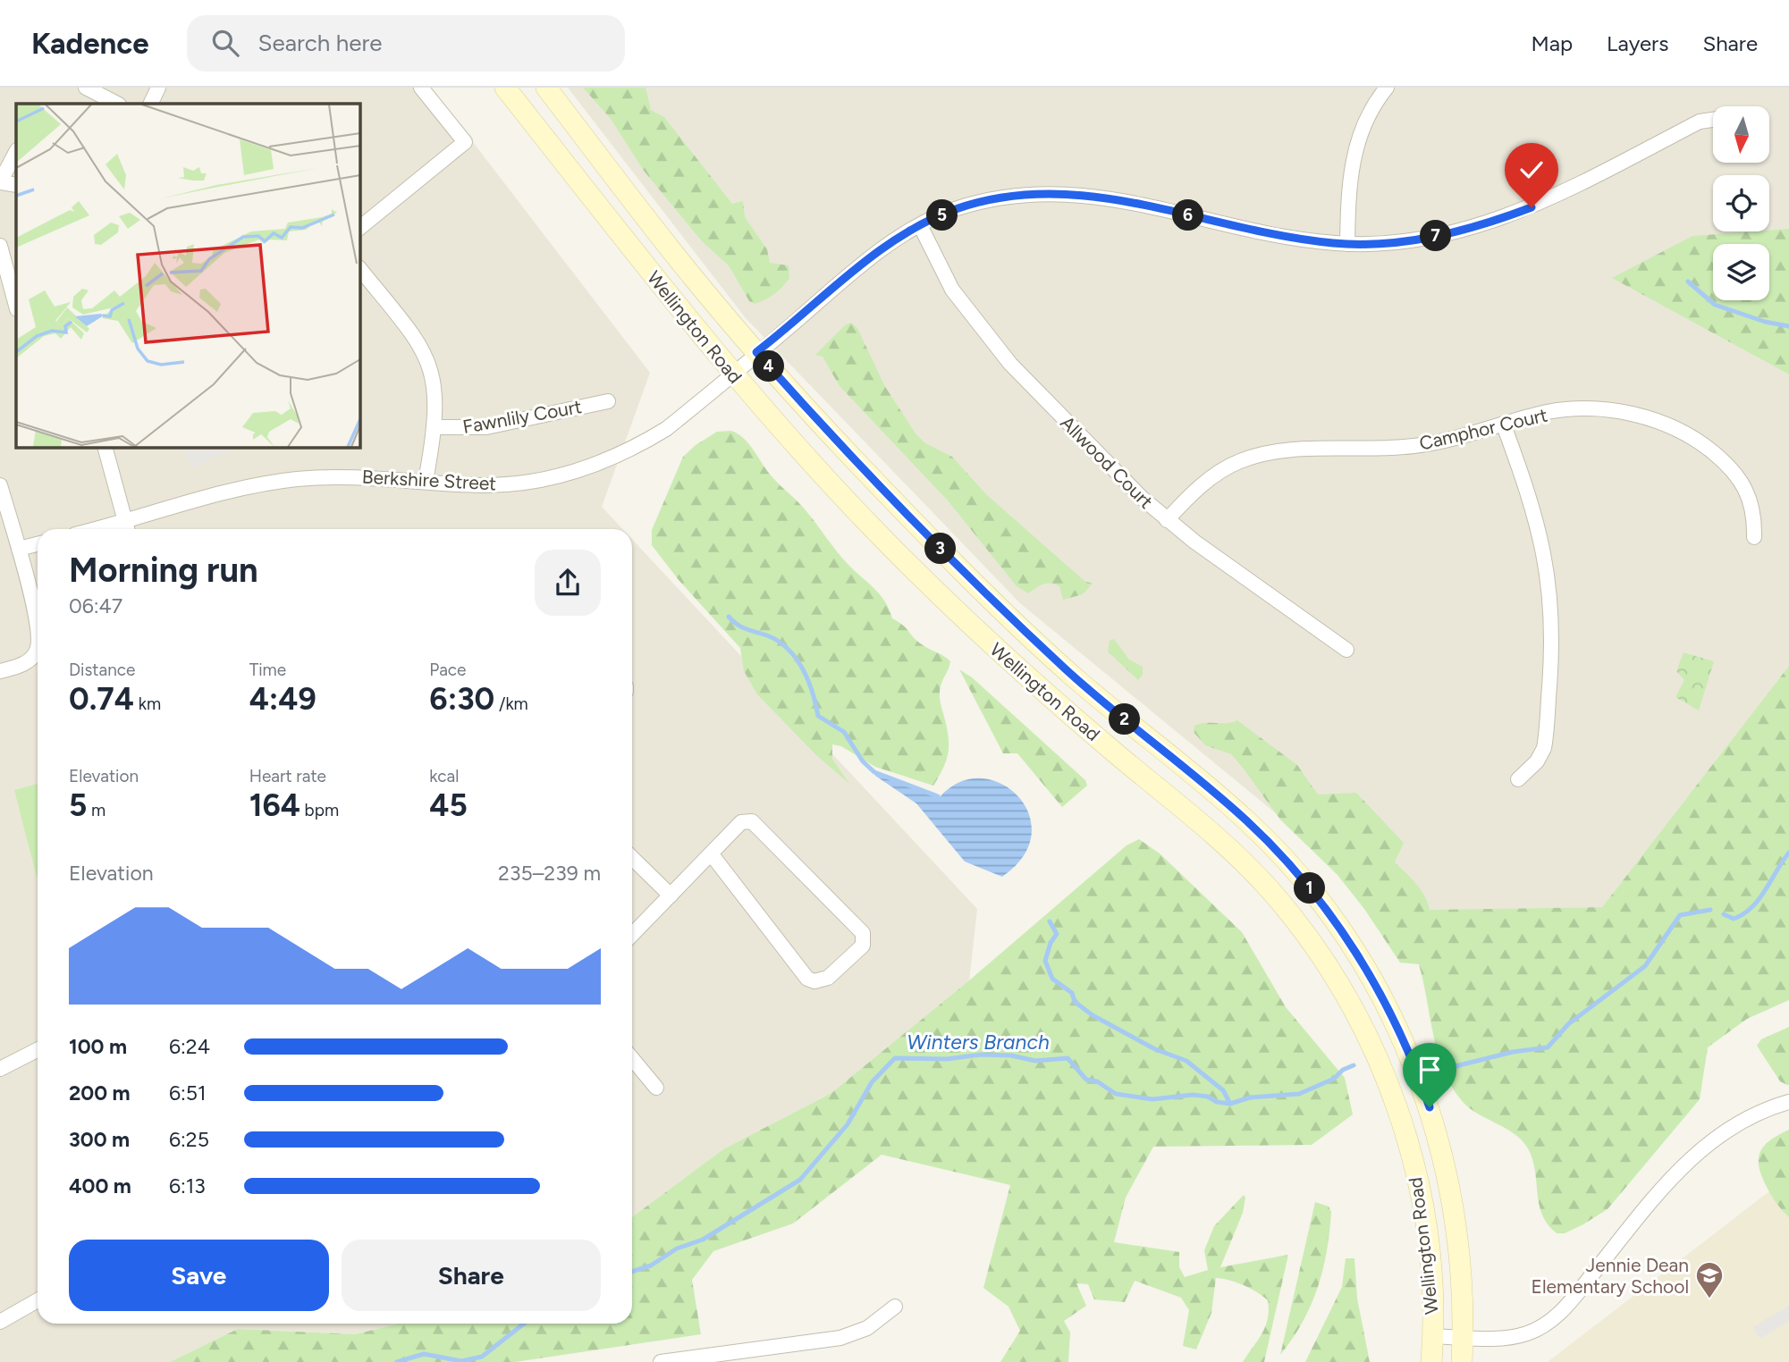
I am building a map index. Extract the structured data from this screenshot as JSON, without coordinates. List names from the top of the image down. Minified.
{"streets":{"main road":["Wellington Road"],"street":["Fawnlily Court","Camphor Court","Allwood Court","Berkshire Street"]},"crossings":[["Wellington Road","Berkshire Street"],["Camphor Court","Allwood Court"],["Allwood Court","Berkshire Street"]],"water":["Winters Branch"],"places":{"school or university":["Jennie Dean Elementary School"]},"north":"bottom","page":{"header":"Kadence","search":"Search here","nav":["Map","Layers","Share"],"pins":["5","6","7","4","3","2","1"],"heading":["Morning run","06:47"],"stats":[["Distance","0.74 km"],["Time","4:49"],["Pace","6:30 /km"],["Elevation","5 m"],["Heart rate","164 bpm"],["kcal","45"]],"chart":["Elevation","235–239 m"],"list":[{"name":"100 m","note":"6:24"},{"name":"200 m","note":"6:51"},{"name":"300 m","note":"6:25"},{"name":"400 m","note":"6:13"}],"buttons":["Save","Share"]}}
